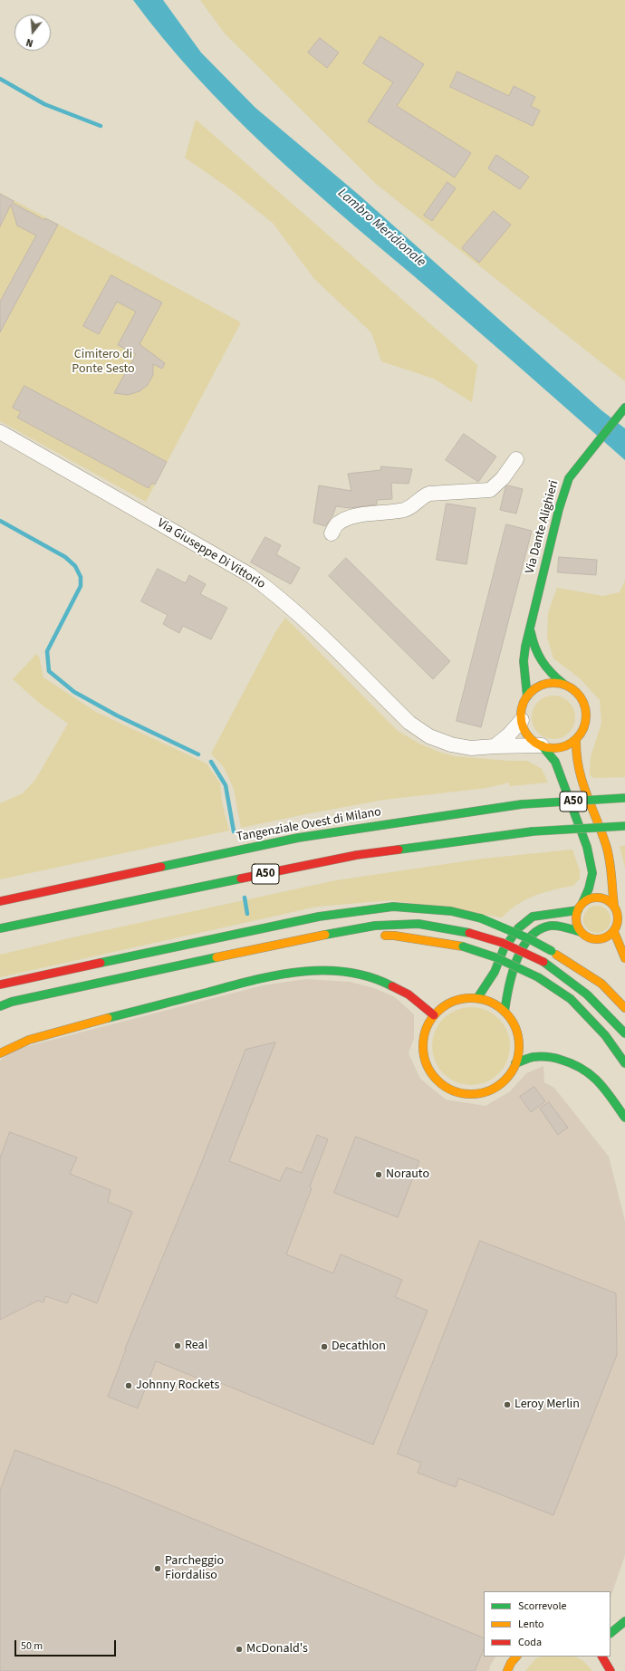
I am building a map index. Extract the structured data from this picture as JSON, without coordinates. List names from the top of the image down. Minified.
{"streets":{"main road":["Via Dante Alighieri","A50","Tangenziale Ovest di Milano"],"street":["Via Giuseppe Di Vittorio"]},"crossings":[["Via Dante Alighieri","Via Giuseppe Di Vittorio"]],"water":["Lambro Meridionale"],"parks":["Cimitero di Ponte Sesto"],"places":["Norauto","Real","Decathlon","Johnny Rockets","Leroy Merlin","Parcheggio Fiordaliso","McDonald's"],"legend":["Scorrevole","Lento","Coda"],"scale_bar":"50 m","north":"bottom"}
